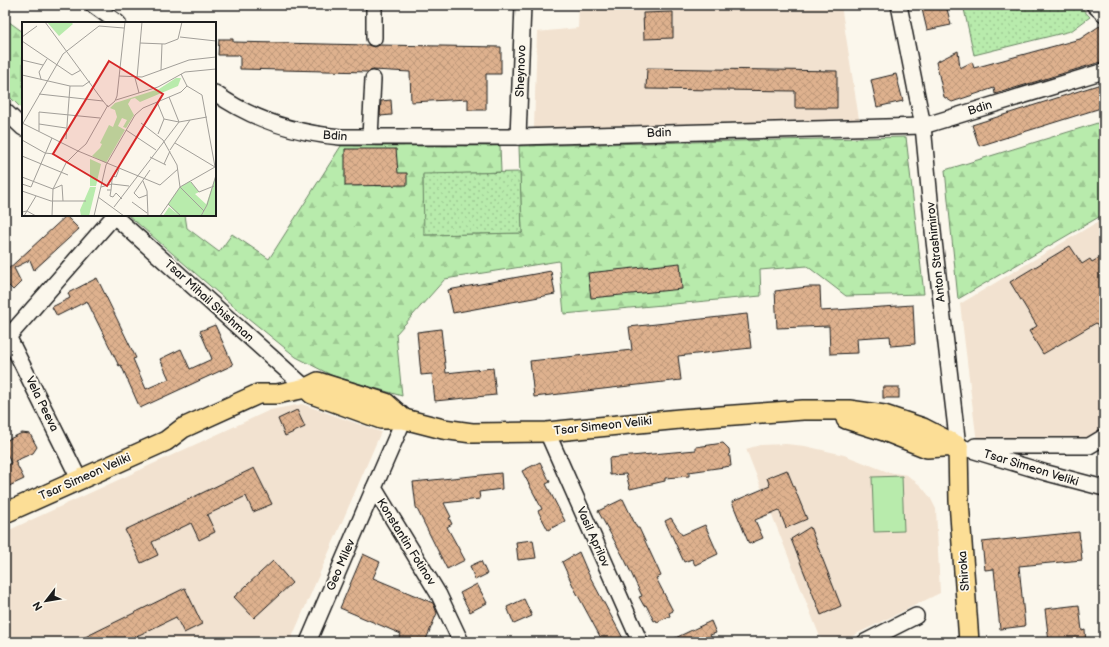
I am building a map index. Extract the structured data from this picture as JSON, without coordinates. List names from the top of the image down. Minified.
{"streets":{"main road":["Anton Strashimirov","Tsar Simeon Veliki","Shiroka"],"street":["Sheynovo","Bdin","Tsar Mihail Shishman","Vela Peeva","Vasil Aprilov","Konstantin Fotinov","Geo Milev"]},"crossings":[["Sheynovo","Bdin"],["Bdin","Anton Strashimirov"],["Anton Strashimirov","Tsar Simeon Veliki"],["Anton Strashimirov","Shiroka"],["Tsar Mihail Shishman","Tsar Simeon Veliki"],["Vela Peeva","Tsar Simeon Veliki"],["Tsar Simeon Veliki","Vasil Aprilov"],["Tsar Simeon Veliki","Konstantin Fotinov"],["Konstantin Fotinov","Geo Milev"]],"north":"bottom left"}
